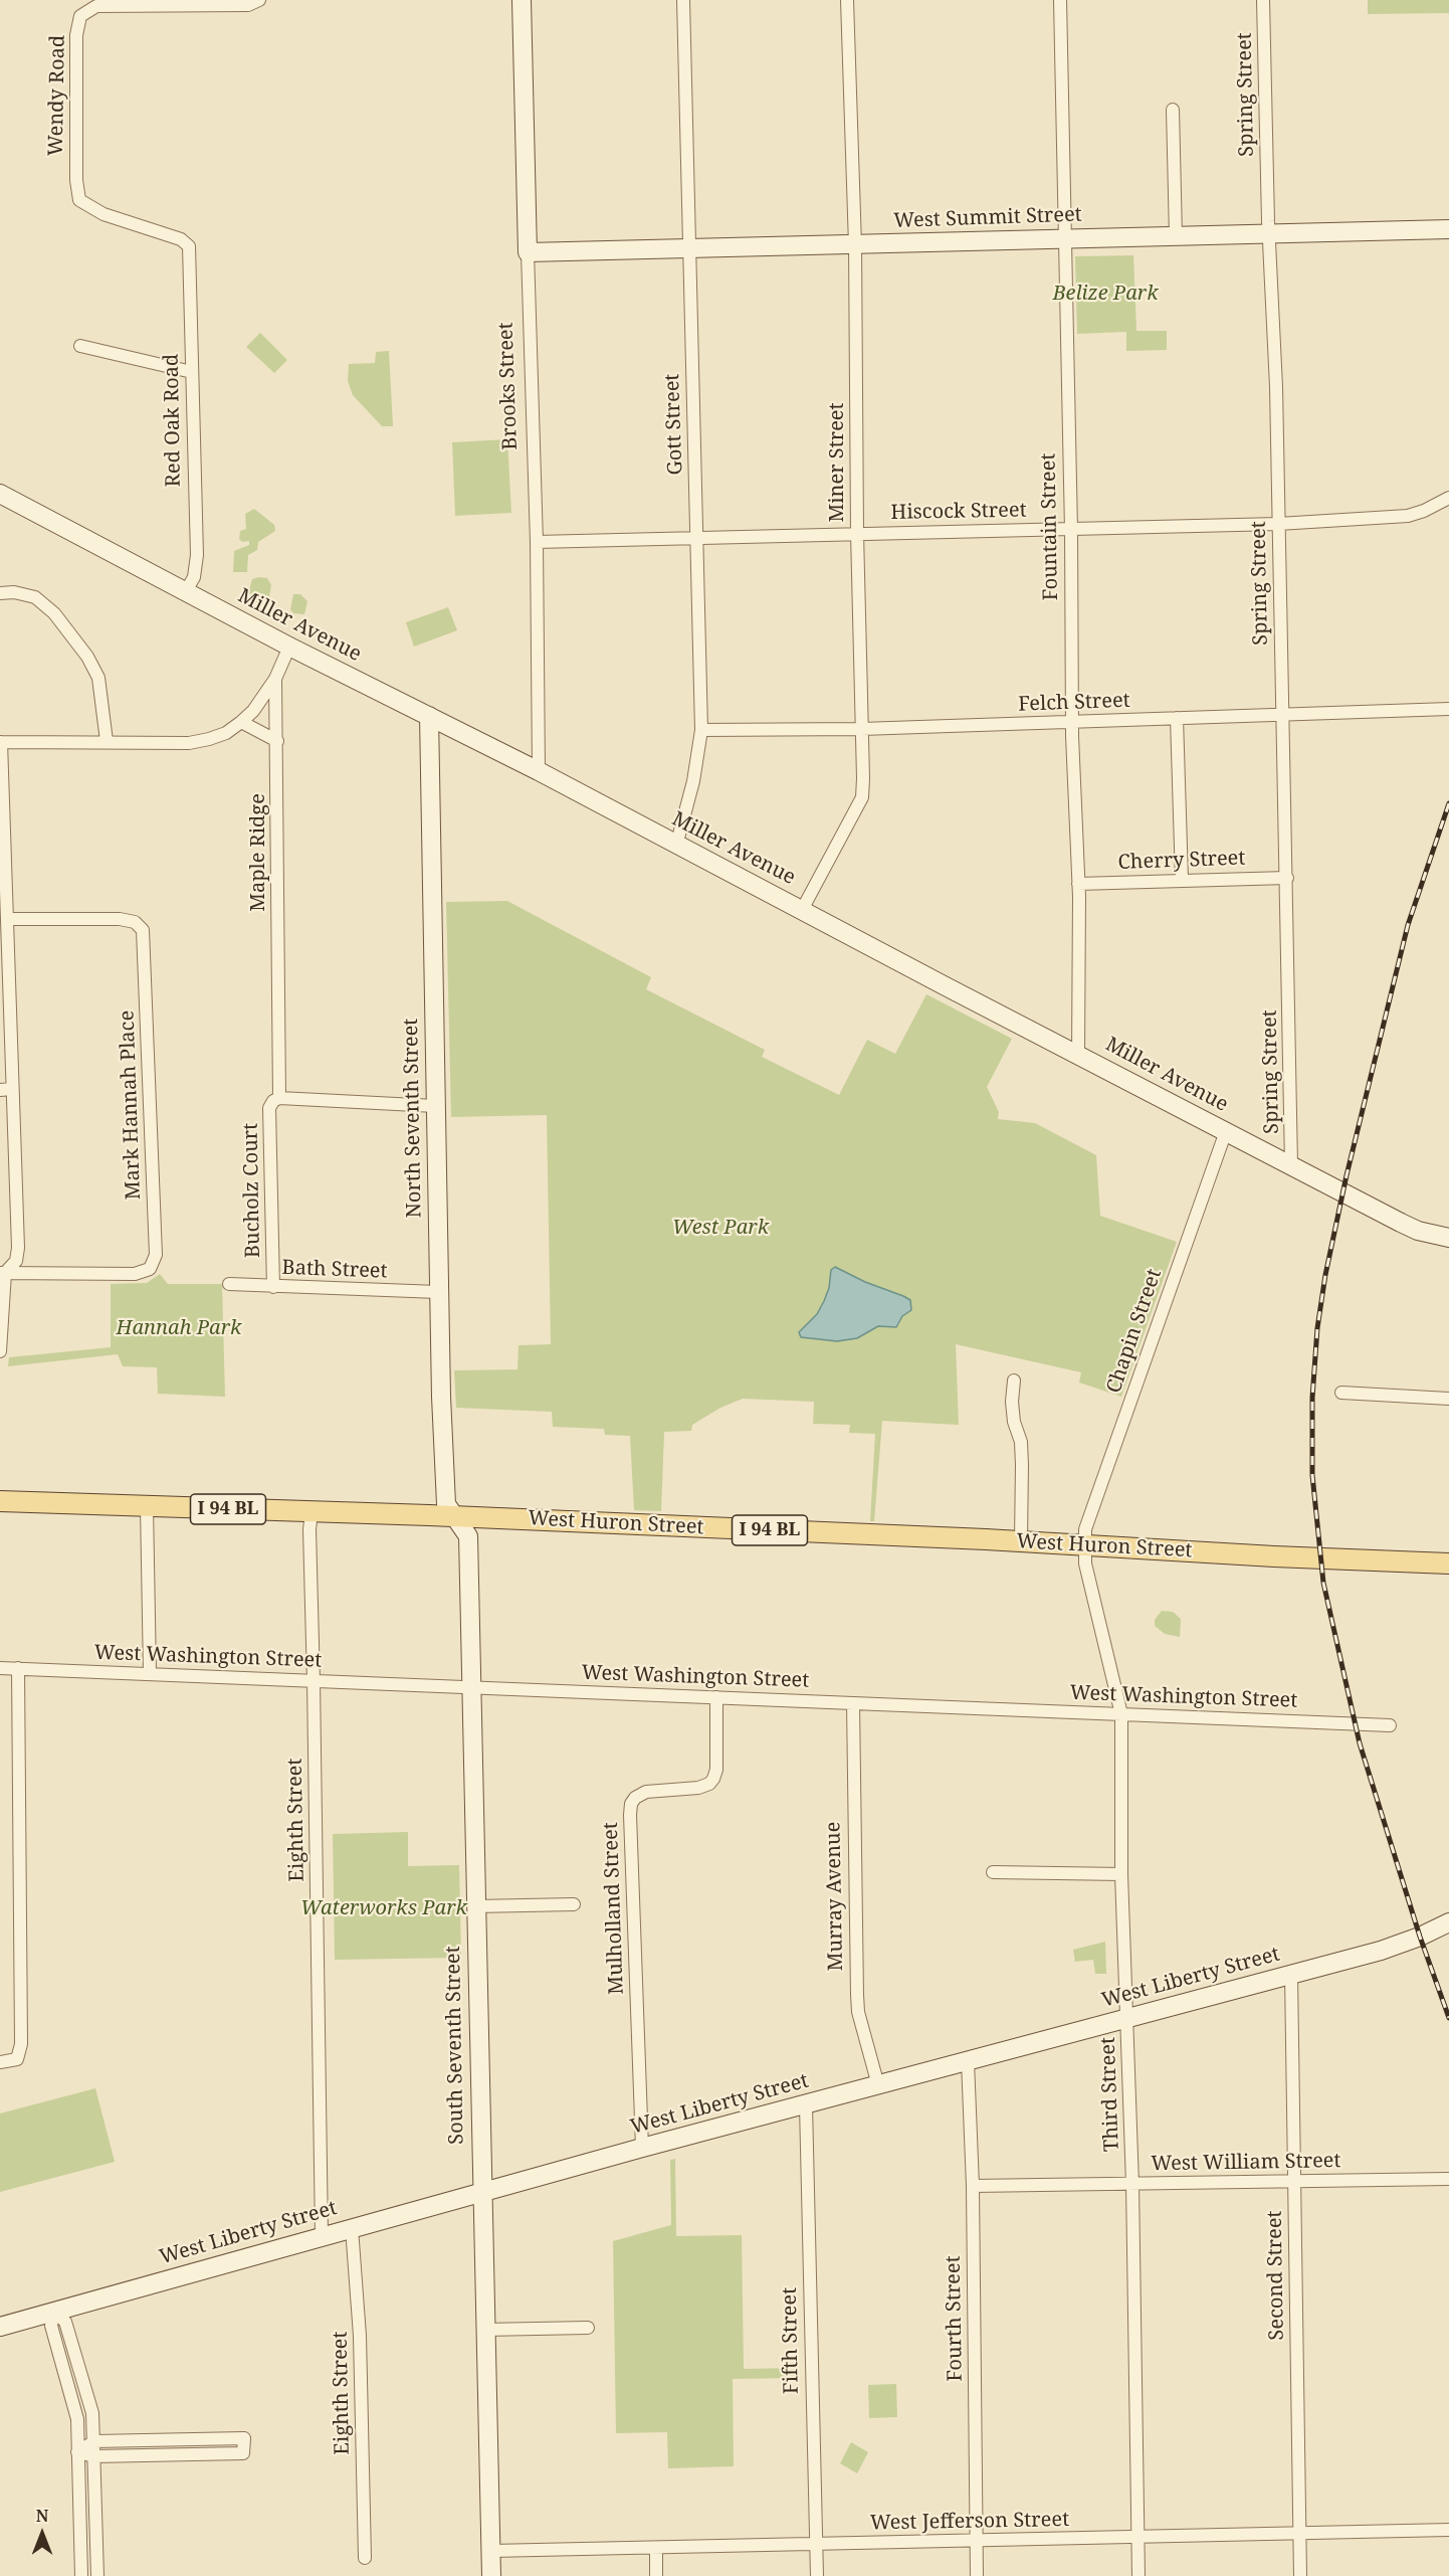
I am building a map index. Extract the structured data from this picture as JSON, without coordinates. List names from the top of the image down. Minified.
{"streets":{"main road":["West Summit Street","Brooks Street","Miller Avenue","North Seventh Street","I 94 BL","West Huron Street","West Liberty Street","South Seventh Street"],"street":["Spring Street","Wendy Road","Red Oak Road","Gott Street","Miner Street","Hiscock Street","Fountain Street","Felch Street","Maple Ridge","Cherry Street","Mark Hannah Place","Bucholz Court","Bath Street","Chapin Street","West Washington Street","Eighth Street","Murray Avenue","Mulholland Street","Third Street","West William Street","Second Street","Fourth Street","Fifth Street","West Jefferson Street"]},"crossings":[["Spring Street","West Summit Street"],["Spring Street","Hiscock Street"],["Spring Street","Miller Avenue"],["Spring Street","Felch Street"],["Spring Street","Cherry Street"],["Wendy Road","Red Oak Road"],["West Summit Street","Brooks Street"],["West Summit Street","Gott Street"],["West Summit Street","Miner Street"],["West Summit Street","Fountain Street"],["Brooks Street","Hiscock Street"],["Brooks Street","Miller Avenue"],["Red Oak Road","Miller Avenue"],["Gott Street","Hiscock Street"],["Gott Street","Miller Avenue"],["Gott Street","Felch Street"],["Miner Street","Hiscock Street"],["Miner Street","Miller Avenue"],["Miner Street","Felch Street"],["Hiscock Street","Fountain Street"],["Fountain Street","Miller Avenue"],["Fountain Street","Felch Street"],["Fountain Street","Cherry Street"],["Miller Avenue","North Seventh Street"],["Miller Avenue","Chapin Street"],["Maple Ridge","Bucholz Court"],["North Seventh Street","Bath Street"],["North Seventh Street","West Huron Street"],["North Seventh Street","South Seventh Street"],["Bucholz Court","Bath Street"],["Chapin Street","West Huron Street"],["Chapin Street","Third Street"],["West Huron Street","Eighth Street"],["West Huron Street","South Seventh Street"],["West Huron Street","Third Street"],["West Washington Street","Eighth Street"],["West Washington Street","Murray Avenue"],["West Washington Street","Mulholland Street"],["West Washington Street","South Seventh Street"],["West Washington Street","Third Street"],["Eighth Street","West Liberty Street"],["Murray Avenue","West Liberty Street"],["Mulholland Street","West Liberty Street"],["West Liberty Street","South Seventh Street"],["West Liberty Street","Third Street"],["West Liberty Street","Second Street"],["West Liberty Street","Fourth Street"],["West Liberty Street","Fifth Street"],["South Seventh Street","West Jefferson Street"],["Third Street","West William Street"],["Third Street","West Jefferson Street"],["West William Street","Second Street"],["West William Street","Fourth Street"],["Second Street","West Jefferson Street"],["Fourth Street","West Jefferson Street"],["Fifth Street","West Jefferson Street"]],"parks":["Belize Park","West Park","Hannah Park","Waterworks Park"],"north":"top"}
